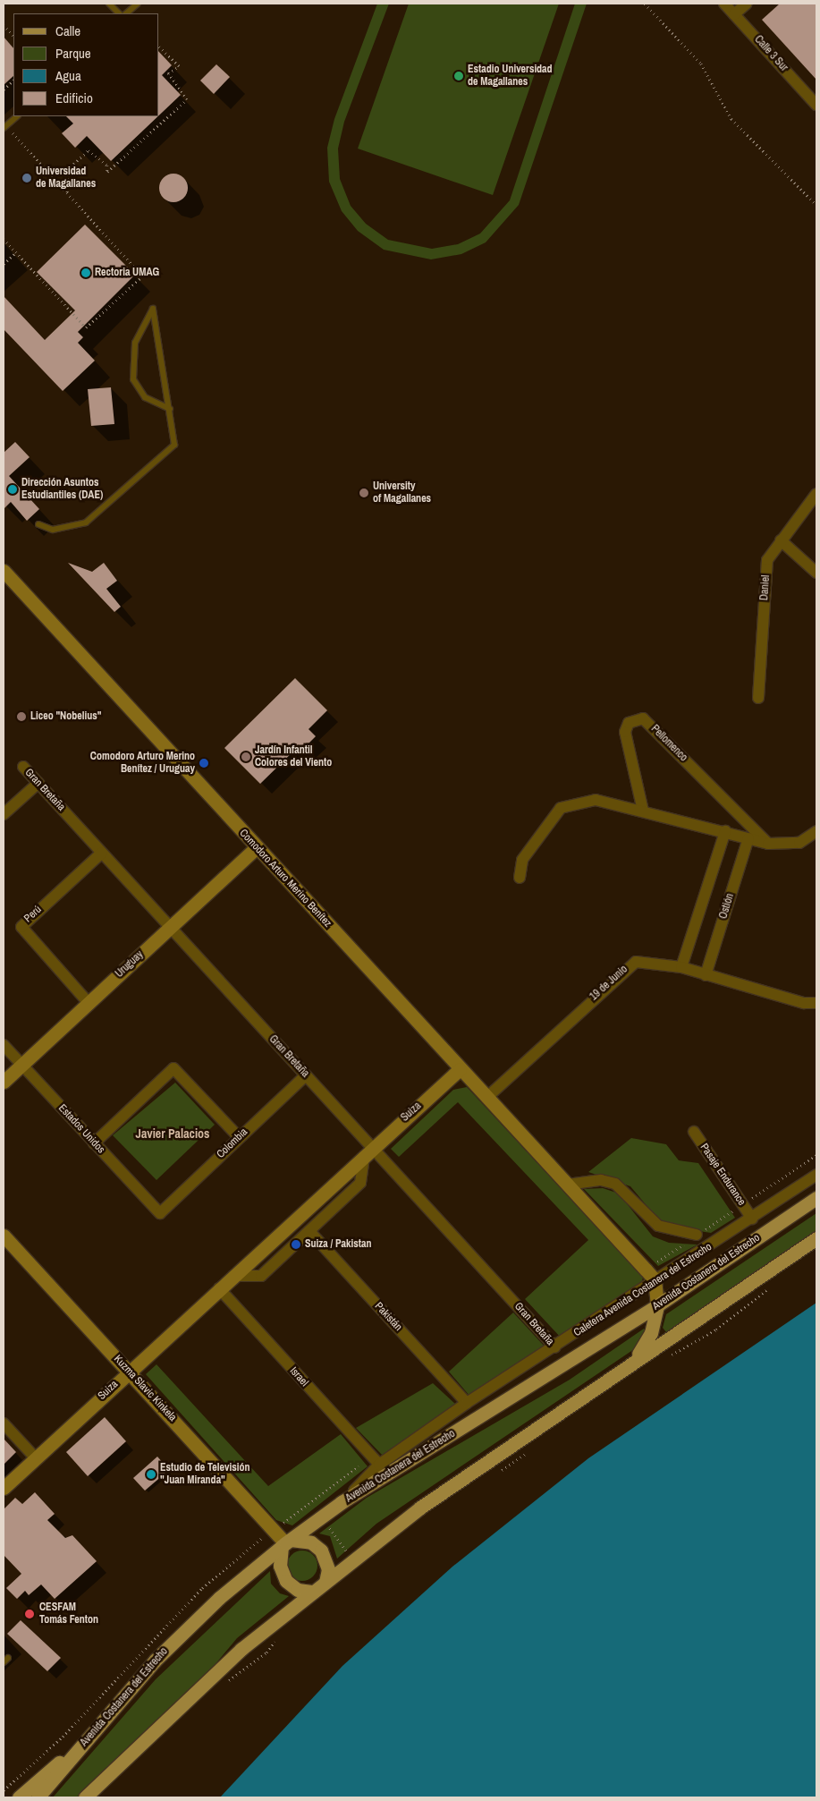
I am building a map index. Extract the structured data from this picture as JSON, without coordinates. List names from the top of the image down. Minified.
{"streets":{"main road":["Avenida Costanera del Estrecho"],"street":["Calle 3 Sur","Daniel","Pellomenco","Gran Bretaña","Comodoro Arturo Merino Benítez","Ostión","Perú","Uruguay","19 de Junio","Suiza","Estados Unidos","Colombia","Pasaje Endurance","Caletera Avenida Costanera del Estrecho","Pakistán","Israel","Kuzma Slavic Kinkela"]},"crossings":[["Gran Bretaña","Perú"],["Gran Bretaña","Uruguay"],["Gran Bretaña","Suiza"],["Gran Bretaña","Colombia"],["Gran Bretaña","Caletera Avenida Costanera del Estrecho"],["Comodoro Arturo Merino Benítez","Uruguay"],["Comodoro Arturo Merino Benítez","19 de Junio"],["Comodoro Arturo Merino Benítez","Suiza"],["Comodoro Arturo Merino Benítez","Caletera Avenida Costanera del Estrecho"],["Ostión","19 de Junio"],["Perú","Uruguay"],["Uruguay","Estados Unidos"],["Suiza","Israel"],["Suiza","Kuzma Slavic Kinkela"],["Estados Unidos","Colombia"],["Pasaje Endurance","Caletera Avenida Costanera del Estrecho"],["Avenida Costanera del Estrecho","Caletera Avenida Costanera del Estrecho"],["Avenida Costanera del Estrecho","Kuzma Slavic Kinkela"],["Caletera Avenida Costanera del Estrecho","Pakistán"],["Caletera Avenida Costanera del Estrecho","Israel"]],"districts":["Javier Palacios"],"places":["Estadio Universidad de Magallanes","Universidad de Magallanes","Rectoria UMAG","Dirección Asuntos Estudiantiles (DAE)","University of Magallanes","Liceo \"Nobelius\"","Jardín Infantil Colores del Viento","Comodoro Arturo Merino Benítez / Uruguay","Suiza / Pakistan","Estudio de Televisión \"Juan Miranda\"","CESFAM Tomás Fenton"],"legend":["Calle","Parque","Agua","Edificio"]}
